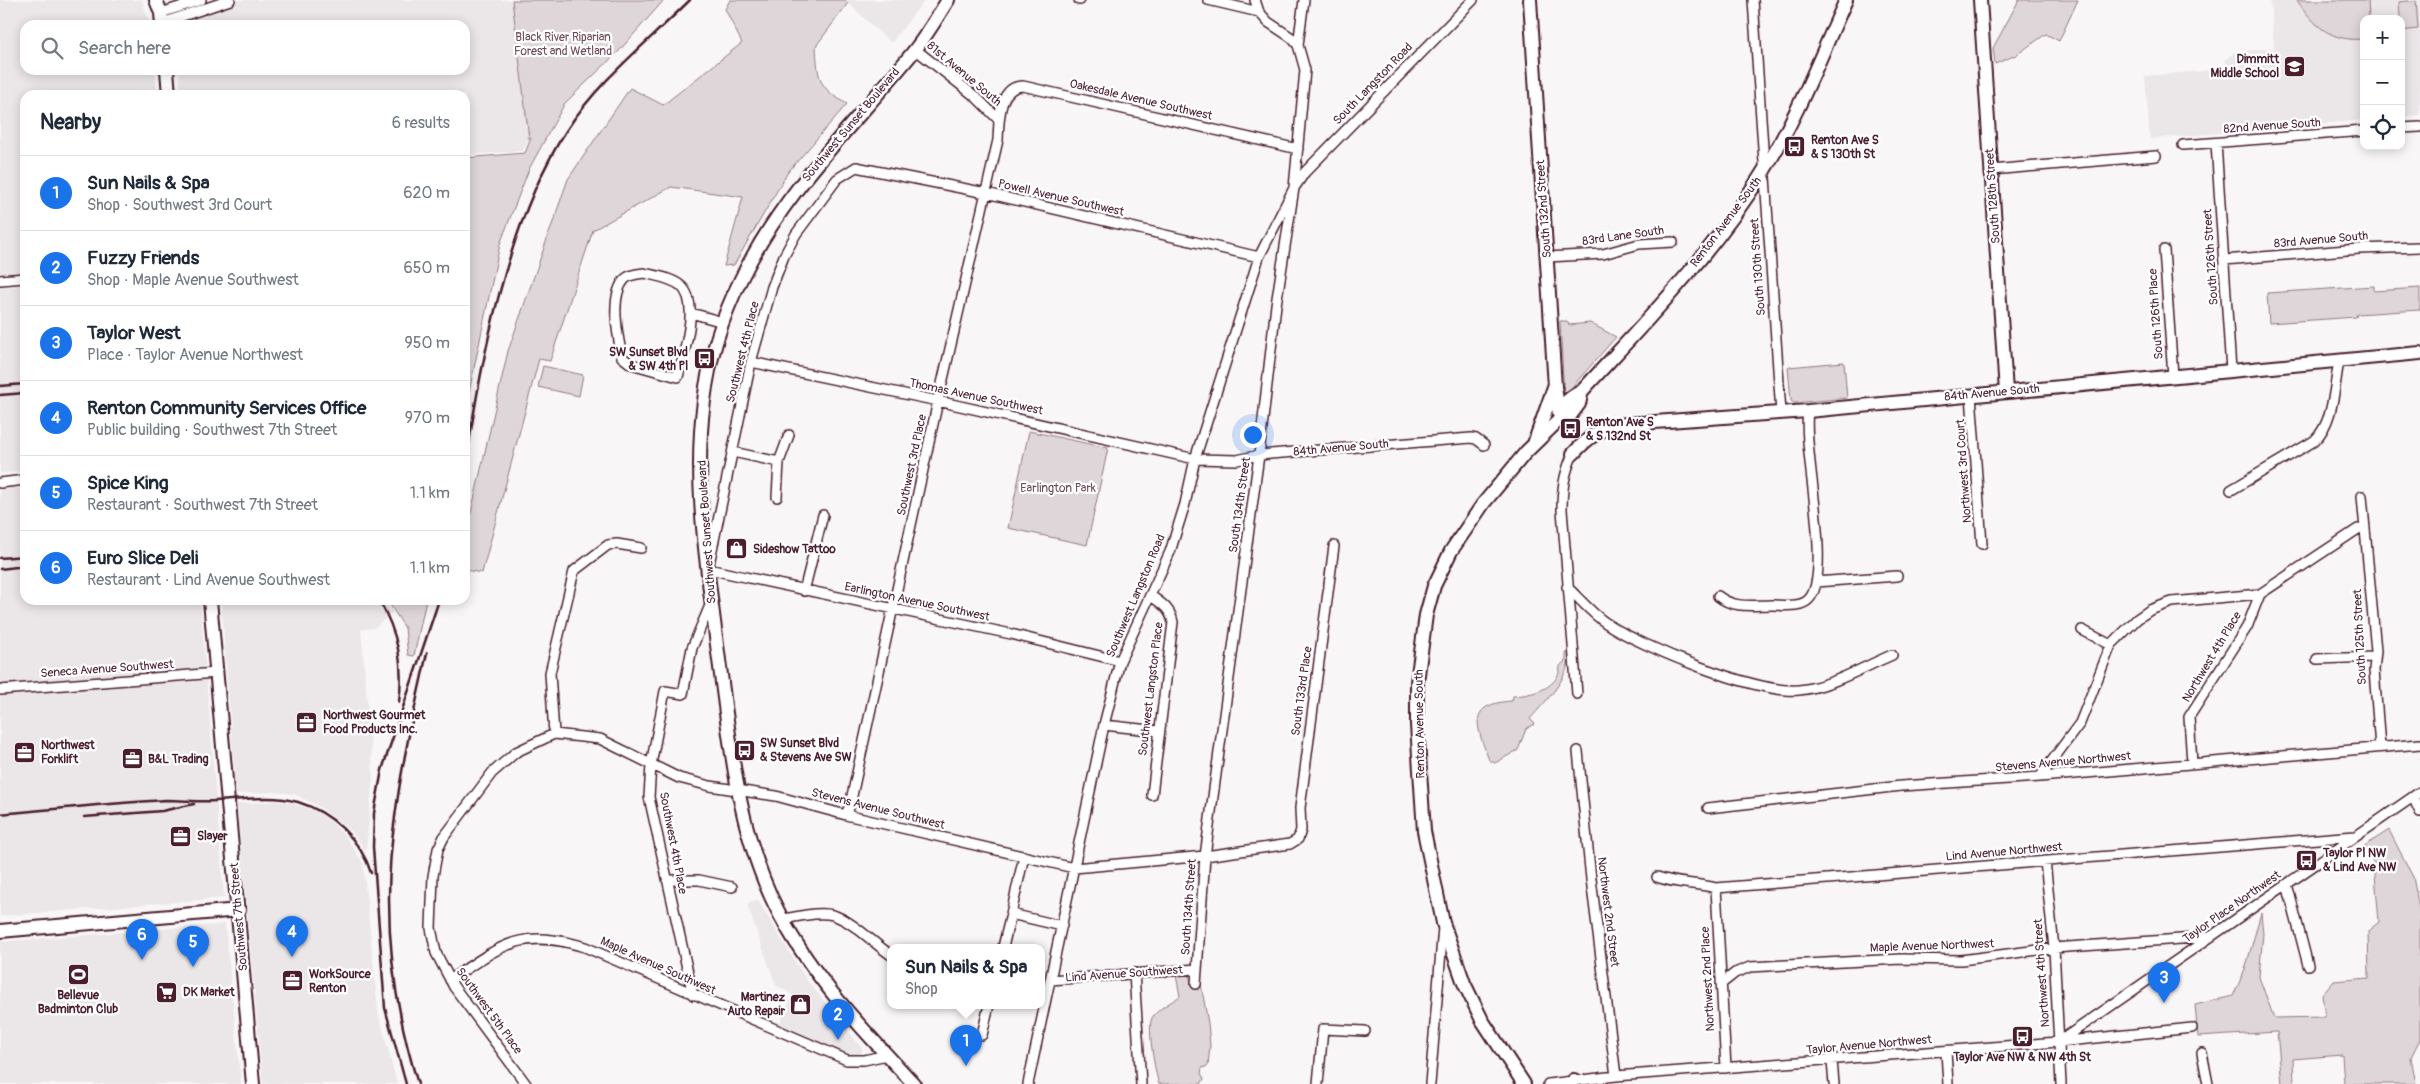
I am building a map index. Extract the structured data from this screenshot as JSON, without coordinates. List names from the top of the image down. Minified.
{"streets":{"street":["81st Avenue South","South Langston Road","Oakesdale Avenue Southwest","Southwest Sunset Boulevard","82nd Avenue South","South 128th Street","Powell Avenue Southwest","South 132nd Street","Renton Avenue South","83rd Lane South","83rd Avenue South","South 126th Street","South 130th Street","South 126th Place","Southwest 4th Place","84th Avenue South","Thomas Avenue Southwest","Southwest 3rd Place","Northwest 3rd Court","South 134th Street","Southwest Langston Road","Earlington Avenue Southwest","South 125th Street","Northwest 4th Place","Seneca Avenue Southwest","Southwest Langston Place","South 133rd Place","Stevens Avenue Northwest","Stevens Avenue Southwest","Lind Avenue Northwest","Taylor Place Northwest","Northwest 2nd Street","Southwest 7th Street","Maple Avenue Northwest","Maple Avenue Southwest","Northwest 4th Street","Lind Avenue Southwest","Northwest 2nd Place","Southwest 5th Place","Taylor Avenue Northwest"]},"crossings":[["81st Avenue South","Oakesdale Avenue Southwest"],["81st Avenue South","Southwest Sunset Boulevard"],["81st Avenue South","Southwest 3rd Place"],["South Langston Road","South 134th Street"],["South Langston Road","Southwest Langston Road"],["Oakesdale Avenue Southwest","Southwest 3rd Place"],["Oakesdale Avenue Southwest","South 134th Street"],["Southwest Sunset Boulevard","Southwest 4th Place"],["Southwest Sunset Boulevard","Earlington Avenue Southwest"],["Southwest Sunset Boulevard","Stevens Avenue Southwest"],["Southwest Sunset Boulevard","Maple Avenue Southwest"],["82nd Avenue South","South 126th Street"],["South 128th Street","84th Avenue South"],["Powell Avenue Southwest","Southwest 4th Place"],["Powell Avenue Southwest","Southwest 3rd Place"],["Powell Avenue Southwest","Southwest Langston Road"],["South 132nd Street","Renton Avenue South"],["South 132nd Street","83rd Lane South"],["Renton Avenue South","South 130th Street"],["83rd Avenue South","South 126th Street"],["South 126th Street","84th Avenue South"],["South 130th Street","84th Avenue South"],["South 126th Place","84th Avenue South"],["Southwest 4th Place","Thomas Avenue Southwest"],["Southwest 4th Place","Earlington Avenue Southwest"],["Southwest 4th Place","Stevens Avenue Southwest"],["Southwest 4th Place","Maple Avenue Southwest"],["84th Avenue South","Thomas Avenue Southwest"],["84th Avenue South","Northwest 3rd Court"],["84th Avenue South","South 134th Street"],["84th Avenue South","Southwest Langston Road"],["Thomas Avenue Southwest","Southwest 3rd Place"],["Thomas Avenue Southwest","Southwest Langston Road"],["Southwest 3rd Place","Earlington Avenue Southwest"],["Southwest 3rd Place","Stevens Avenue Southwest"],["South 134th Street","Southwest Langston Road"],["South 134th Street","Stevens Avenue Southwest"],["South 134th Street","Lind Avenue Southwest"],["Southwest Langston Road","Earlington Avenue Southwest"],["Southwest Langston Road","Southwest Langston Place"],["Southwest Langston Road","Stevens Avenue Southwest"],["Southwest Langston Road","Lind Avenue Southwest"],["South 125th Street","Stevens Avenue Northwest"],["Northwest 4th Place","Stevens Avenue Northwest"],["Seneca Avenue Southwest","Southwest 7th Street"],["South 133rd Place","Stevens Avenue Southwest"],["Stevens Avenue Southwest","Southwest 5th Place"],["Lind Avenue Northwest","Taylor Place Northwest"],["Lind Avenue Northwest","Northwest 4th Street"],["Lind Avenue Northwest","Northwest 2nd Place"],["Taylor Place Northwest","Maple Avenue Northwest"],["Taylor Place Northwest","Northwest 4th Street"],["Taylor Place Northwest","Taylor Avenue Northwest"],["Northwest 2nd Street","Taylor Avenue Northwest"],["Maple Avenue Northwest","Northwest 4th Street"],["Maple Avenue Northwest","Northwest 2nd Place"],["Maple Avenue Southwest","Southwest 5th Place"],["Northwest 4th Street","Taylor Avenue Northwest"],["Northwest 2nd Place","Taylor Avenue Northwest"]],"parks":["Black River Riparian Forest and Wetland","Earlington Park"],"places":{"school or university":["Dimmitt Middle School"],"bus stop":["Renton Ave S & S 130th St","SW Sunset Blvd & SW 4th Pl","Renton Ave S & S 132nd St","SW Sunset Blvd & Stevens Ave SW","Taylor Pl NW & Lind Ave NW","Taylor Ave NW & NW 4th St"],"shop":["Sideshow Tattoo","Martinez Auto Repair"],"office":["Northwest Gourmet Food Products Inc.","Northwest Forklift","B&L Trading","Slayer","WorkSource Renton"],"sports":["Bellevue Badminton Club"],"supermarket":["DK Market"]},"page":{"map_buttons":["+","−"],"search":"Search here","heading":["Nearby","6 results"],"list":[{"mark":"1","name":"Sun Nails & Spa","note":"Shop · Southwest 3rd Court","value":"620 m"},{"mark":"2","name":"Fuzzy Friends","note":"Shop · Maple Avenue Southwest","value":"650 m"},{"mark":"3","name":"Taylor West","note":"Place · Taylor Avenue Northwest","value":"950 m"},{"mark":"4","name":"Renton Community Services Office","note":"Public building · Southwest 7th Street","value":"970 m"},{"mark":"5","name":"Spice King","note":"Restaurant · Southwest 7th Street","value":"1.1 km"},{"mark":"6","name":"Euro Slice Deli","note":"Restaurant · Lind Avenue Southwest","value":"1.1 km"}],"pins":["4","6","5","3","2","1"],"popup":["Sun Nails & Spa","Shop"]}}
